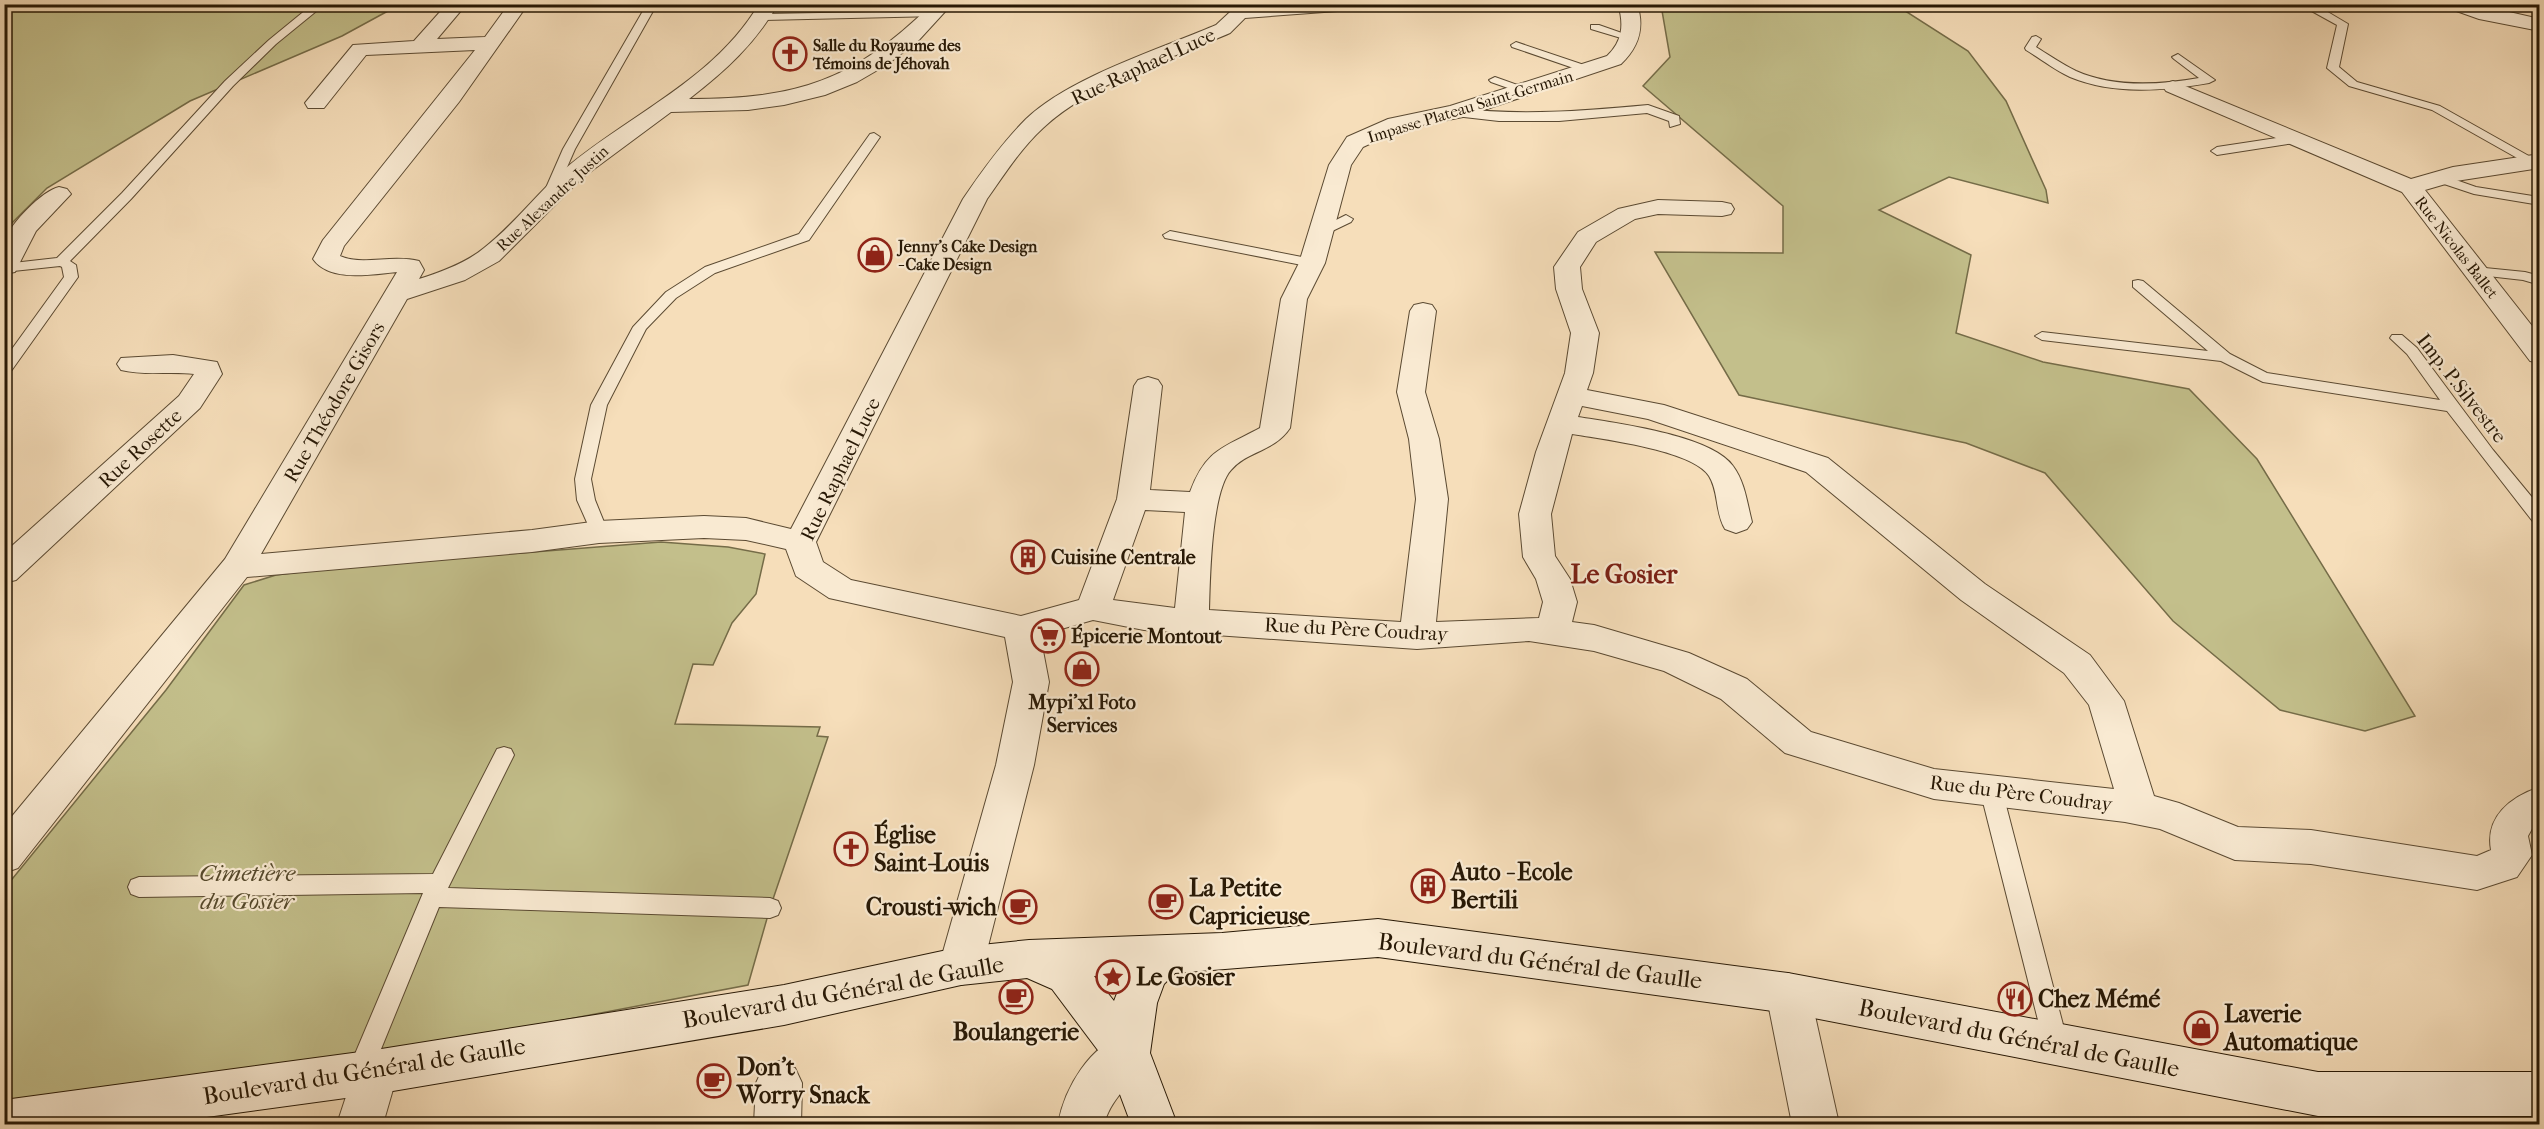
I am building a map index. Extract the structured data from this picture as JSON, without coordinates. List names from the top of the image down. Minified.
{"streets":{"street":["Rue Raphael Luce","Impasse Plateau Saint-Germain","Rue Alexandre Justin","Rue Nicolas Ballet","Rue Théodore Gisors","Rue Rosette","Rue du Père Coudray","Boulevard du Général de Gaulle"],"lane":["Imp. P.Silvestre"]},"crossings":[["Rue Raphael Luce","Rue du Père Coudray"],["Impasse Plateau Saint-Germain","Rue du Père Coudray"],["Rue Alexandre Justin","Rue Théodore Gisors"]],"districts":["Le Gosier"],"parks":["Cimetière du Gosier"],"places":{"church":["Salle du Royaume des Témoins de Jéhovah","Église Saint-Louis"],"shop":["Jenny's Cake Design - Cake Design","Mypi'xl Foto Services","Laverie Automatique"],"building":["Cuisine Centrale","Auto - Ecole Bertili"],"supermarket":["Épicerie Montout"],"cafe":["La Petite Capricieuse","Crousti-wich","Boulangerie","Don't Worry Snack"],"place":["Le Gosier"],"restaurant":["Chez Mémé"]}}
